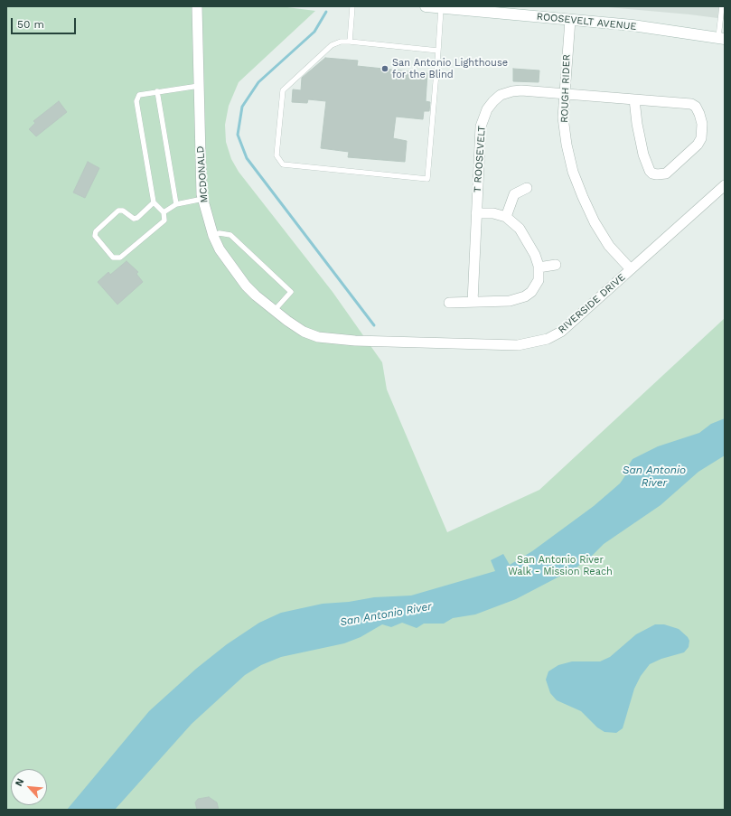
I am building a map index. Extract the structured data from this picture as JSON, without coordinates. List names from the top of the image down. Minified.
{"streets":{"main road":["ROOSEVELT AVENUE"],"street":["ROUGH RIDER","T ROOSEVELT","MCDONALD","RIVERSIDE DRIVE"]},"crossings":[["ROOSEVELT AVENUE","ROUGH RIDER"],["ROUGH RIDER","T ROOSEVELT"],["ROUGH RIDER","RIVERSIDE DRIVE"],["MCDONALD","RIVERSIDE DRIVE"]],"water":["San Antonio River"],"parks":["San Antonio River Walk - Mission Reach"],"places":["San Antonio Lighthouse for the Blind"],"scale_bar":"50 m","north":"top left"}
